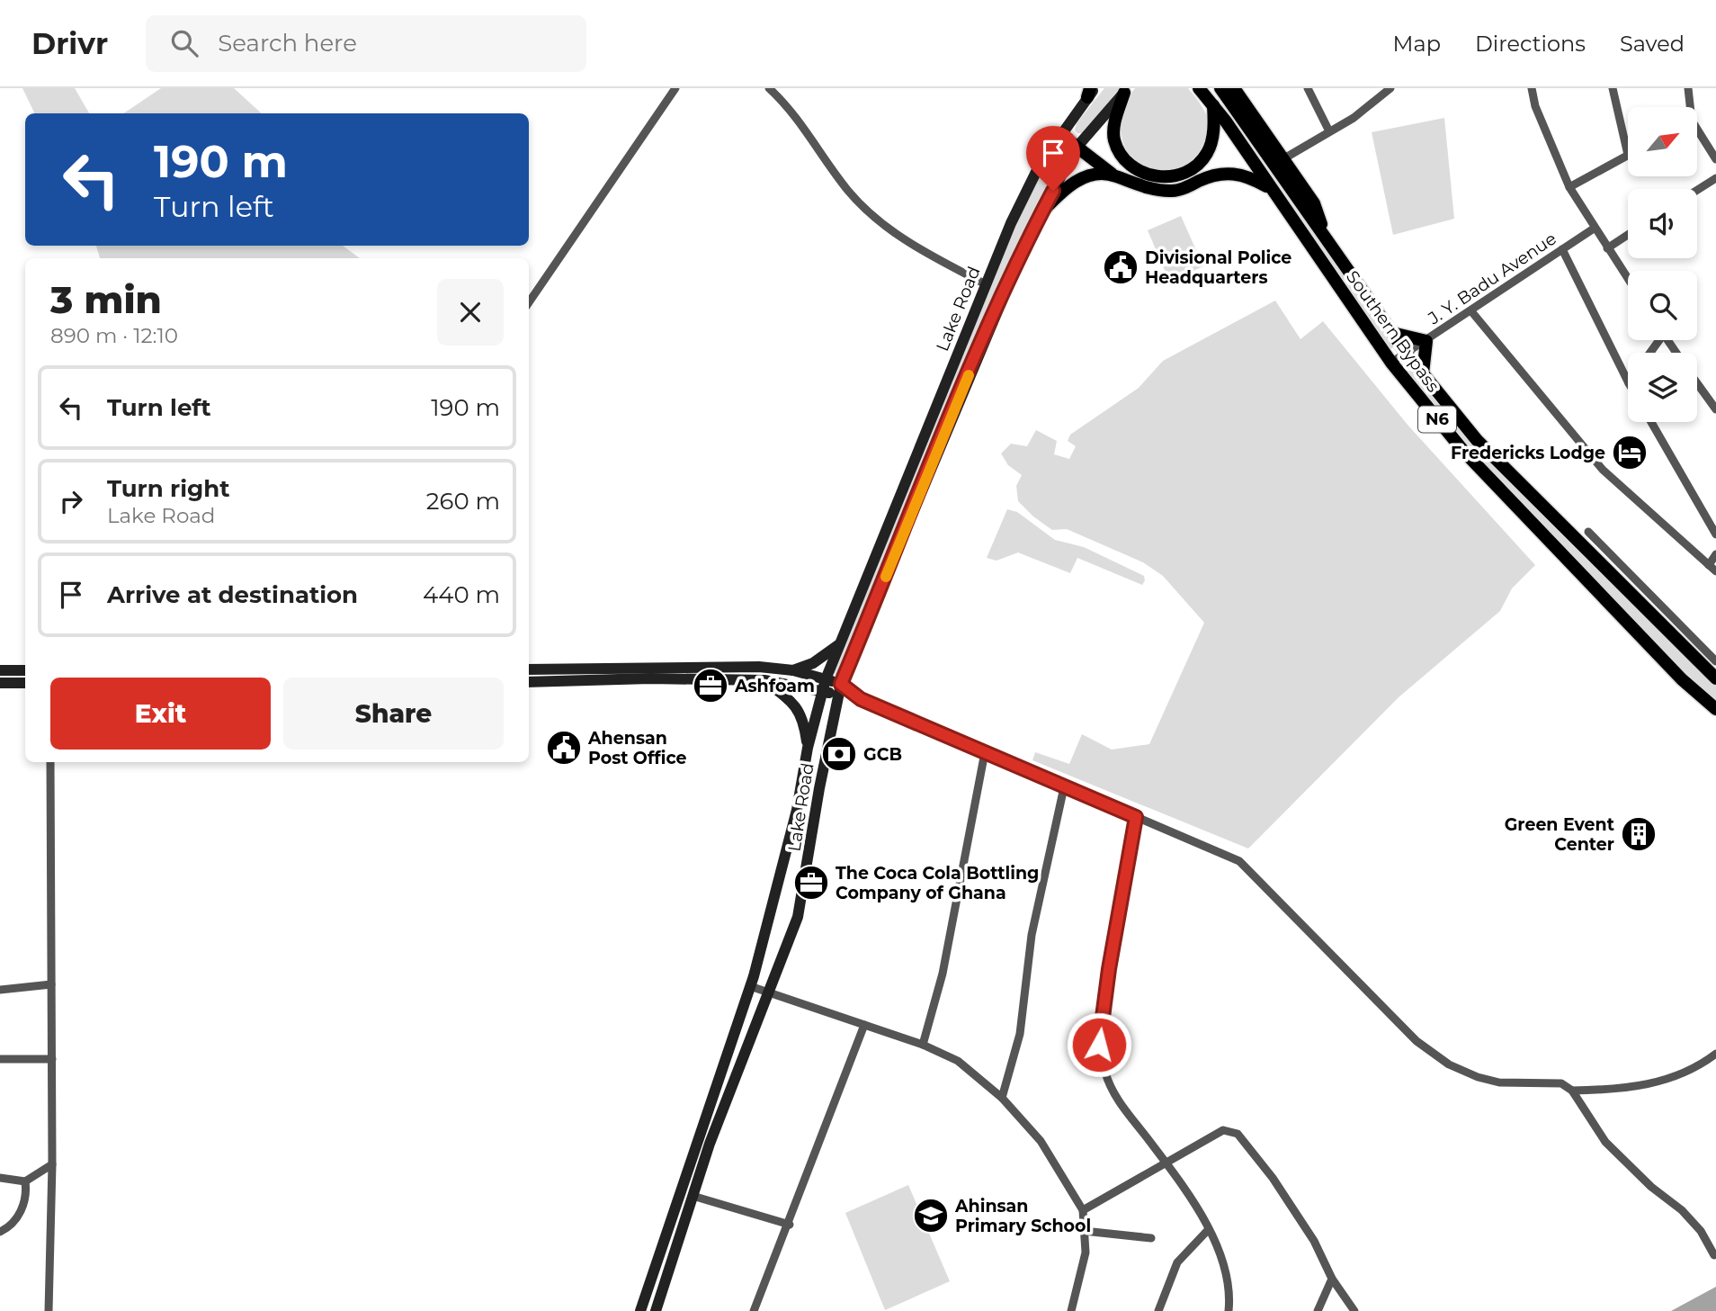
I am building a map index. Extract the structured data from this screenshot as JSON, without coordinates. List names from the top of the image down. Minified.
{"streets":{"highway":["Southern Bypass","N6"],"main road":["Lake Road"],"street":["J. Y. Badu Avenue"]},"crossings":[["J. Y. Badu Avenue","Southern Bypass"]],"places":{"public building":["Divisional Police Headquarters","Ahensan Post Office"],"hotel":["Fredericks Lodge"],"office":["Ashfoam","The Coca Cola Bottling Company of Ghana"],"bank":["GCB"],"building":["Green Event Center"],"school or university":["Ahinsan Primary School"]},"north":"top right","page":{"header":"Drivr","search":"Search here","nav":["Map","Directions","Saved"],"turn":["190 m","Turn left"],"heading":["3 min","890 m · 12:10"],"list":[{"name":"Turn left","value":"190 m"},{"name":"Turn right","note":"Lake Road","value":"260 m"},{"name":"Arrive at destination","value":"440 m"}],"buttons":["Exit","Share"]}}
